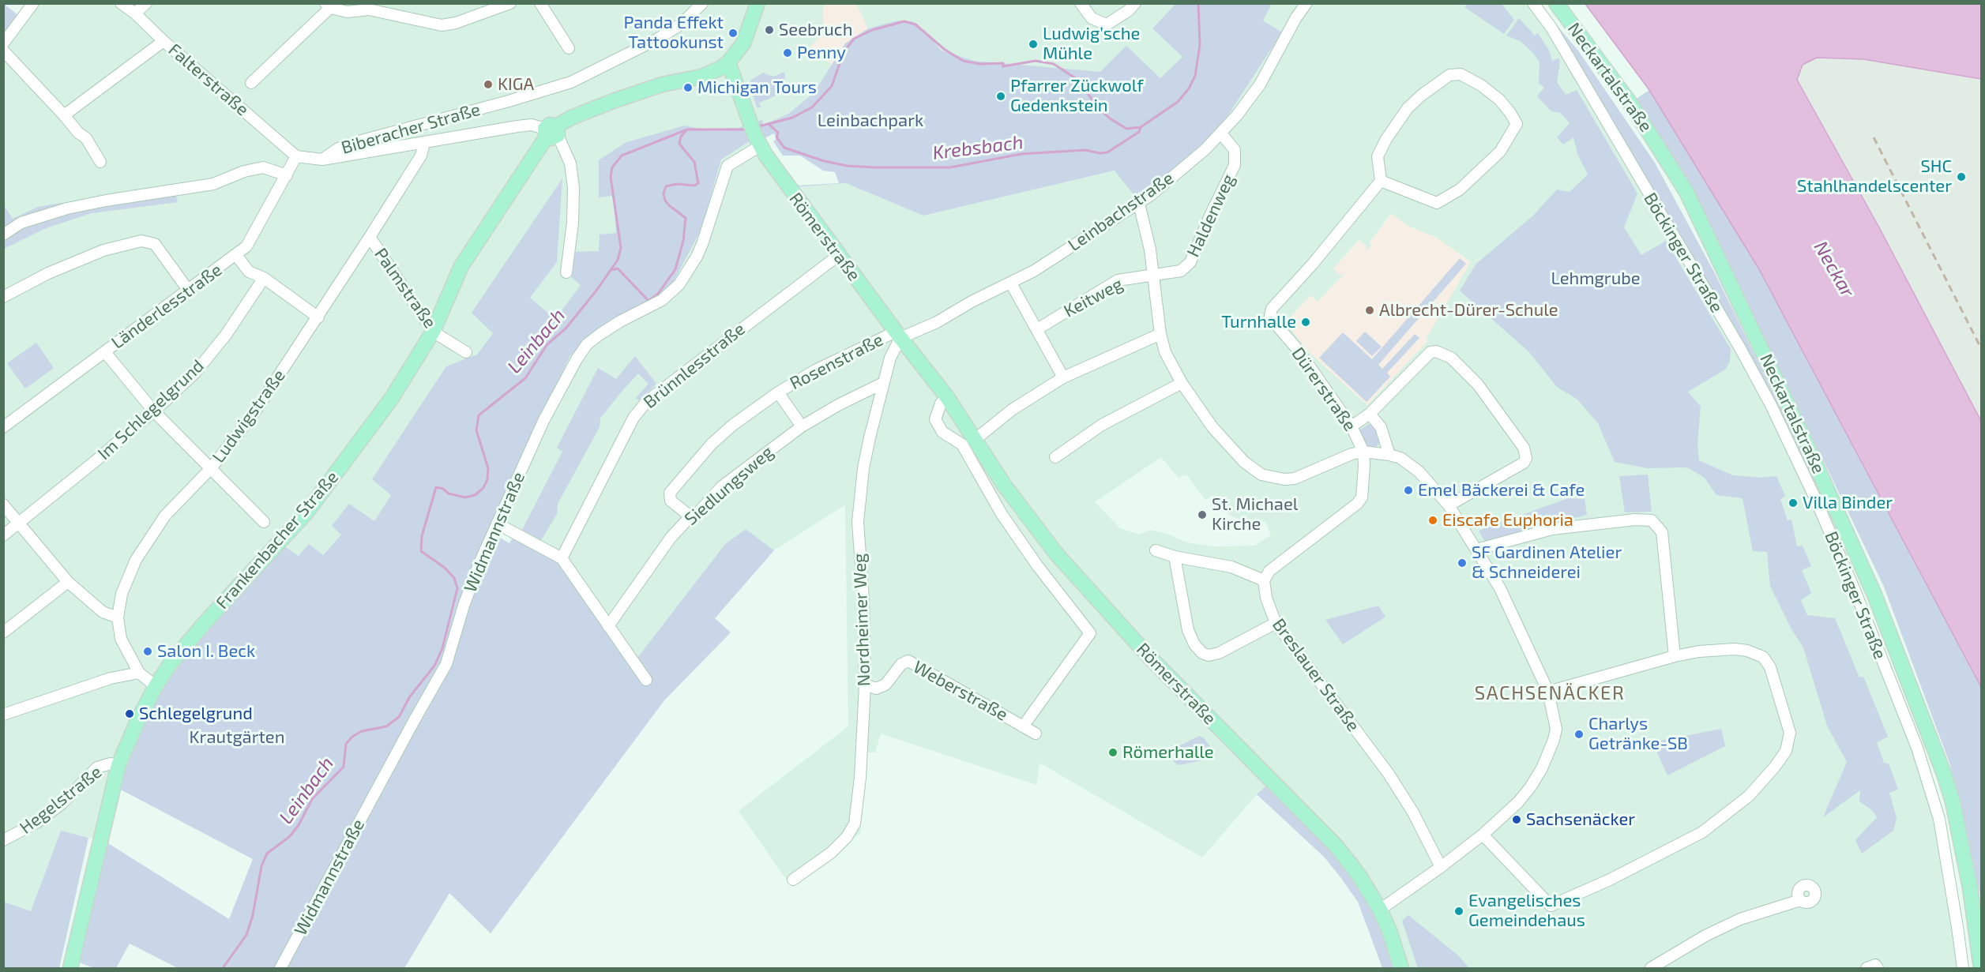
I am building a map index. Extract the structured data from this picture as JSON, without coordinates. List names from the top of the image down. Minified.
{"streets":{"main road":["Neckartalstraße","Römerstraße","Frankenbacher Straße"],"street":["Falterstraße","Biberacher Straße","Leinbachstraße","Haldenweg","Böckinger Straße","Palmstraße","Keitweg","Länderlesstraße","Rosenstraße","Brünnlesstraße","Dürerstraße","Im Schlegelgrund","Ludwigstraße","Siedlungsweg","Widmannstraße","Nordheimer Weg","Breslauer Straße","Weberstraße","Hegelstraße"]},"crossings":[["Falterstraße","Länderlesstraße"],["Leinbachstraße","Haldenweg"],["Leinbachstraße","Römerstraße"],["Leinbachstraße","Rosenstraße"],["Leinbachstraße","Nordheimer Weg"],["Haldenweg","Keitweg"],["Römerstraße","Rosenstraße"],["Römerstraße","Brünnlesstraße"],["Römerstraße","Widmannstraße"],["Römerstraße","Frankenbacher Straße"],["Römerstraße","Nordheimer Weg"],["Palmstraße","Ludwigstraße"],["Palmstraße","Frankenbacher Straße"],["Rosenstraße","Siedlungsweg"],["Rosenstraße","Nordheimer Weg"],["Ludwigstraße","Frankenbacher Straße"],["Siedlungsweg","Nordheimer Weg"],["Frankenbacher Straße","Hegelstraße"],["Nordheimer Weg","Weberstraße"]],"districts":["SACHSENÄCKER"],"water":["Krebsbach","Neckar","Leinbach"],"parks":["Leinbachpark","Lehmgrube","Krautgärten"],"places":["Seebruch","Panda Effekt Tattookunst","Ludwig’sche Mühle","Penny","KIGA","Michigan Tours","Pfarrer Zückwolf Gedenkstein","SHC Stahlhandelscenter","Albrecht-Dürer-Schule","Turnhalle","Emel Bäckerei & Cafe","Villa Binder","St. Michael Kirche","Eiscafe Euphoria","SF Gardinen Atelier & Schneiderei","Salon I. Beck","Schlegelgrund","Charlys Getränke-SB","Römerhalle","Sachsenäcker","Evangelisches Gemeindehaus"]}
